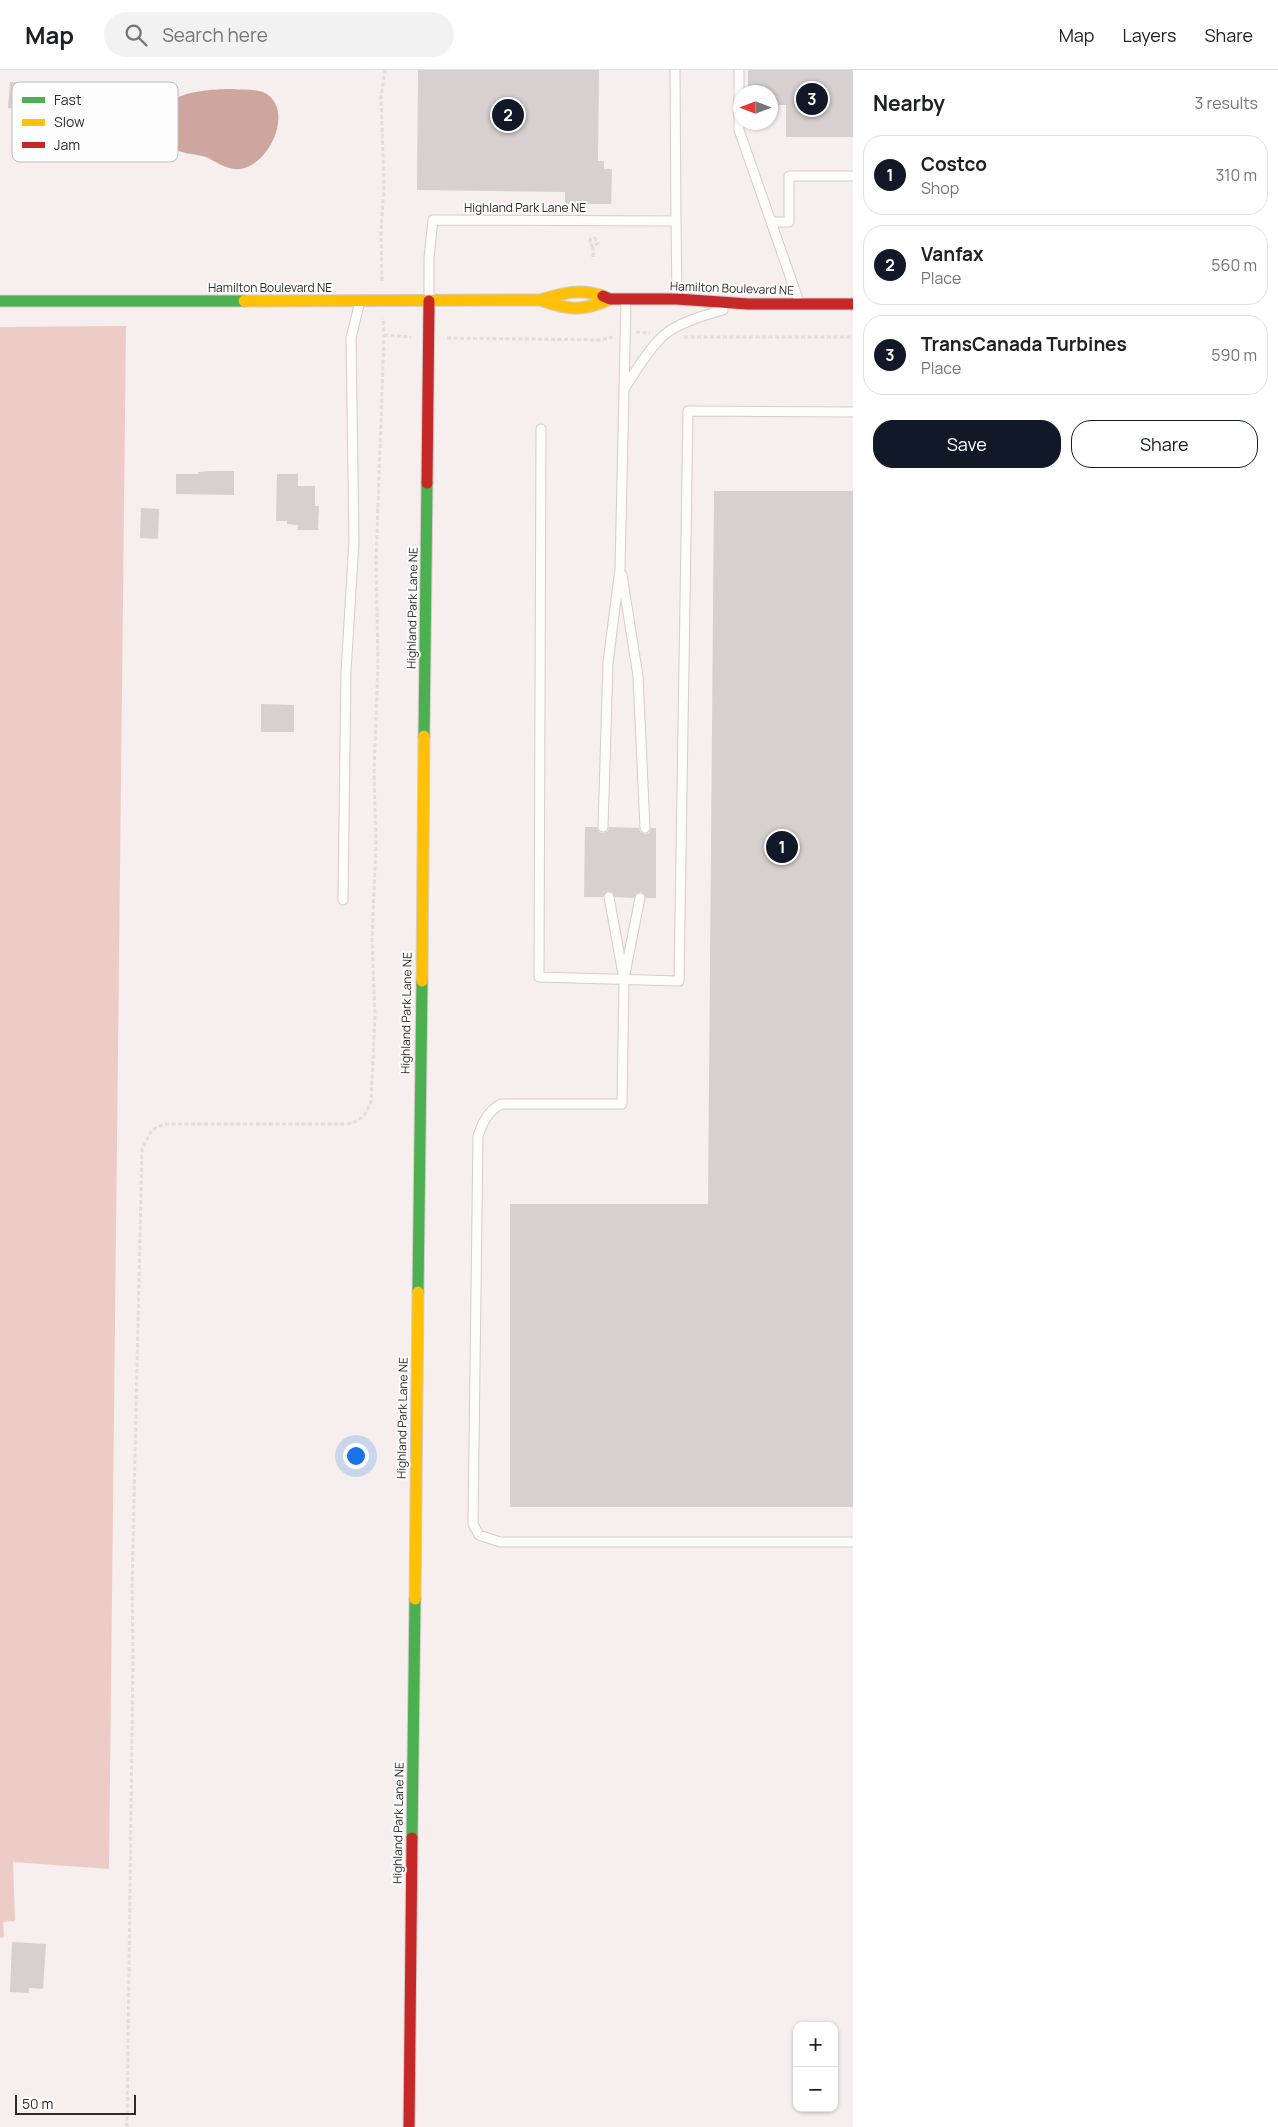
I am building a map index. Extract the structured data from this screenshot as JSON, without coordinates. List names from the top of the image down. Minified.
{"streets":{"street":["Highland Park Lane NE","Hamilton Boulevard NE"]},"crossings":[["Highland Park Lane NE","Hamilton Boulevard NE"]],"legend":["Fast","Slow","Jam"],"scale_bar":"50 m","north":"left","page":{"header":"Map","search":"Search here","nav":["Map","Layers","Share"],"heading":["Nearby","3 results"],"pins":["3","2","1"],"list":[{"mark":"1","name":"Costco","note":"Shop","value":"310 m"},{"mark":"2","name":"Vanfax","note":"Place","value":"560 m"},{"mark":"3","name":"TransCanada Turbines","note":"Place","value":"590 m"}],"buttons":["Save","Share"],"map_buttons":["+","−"],"scale":"50 m"}}
